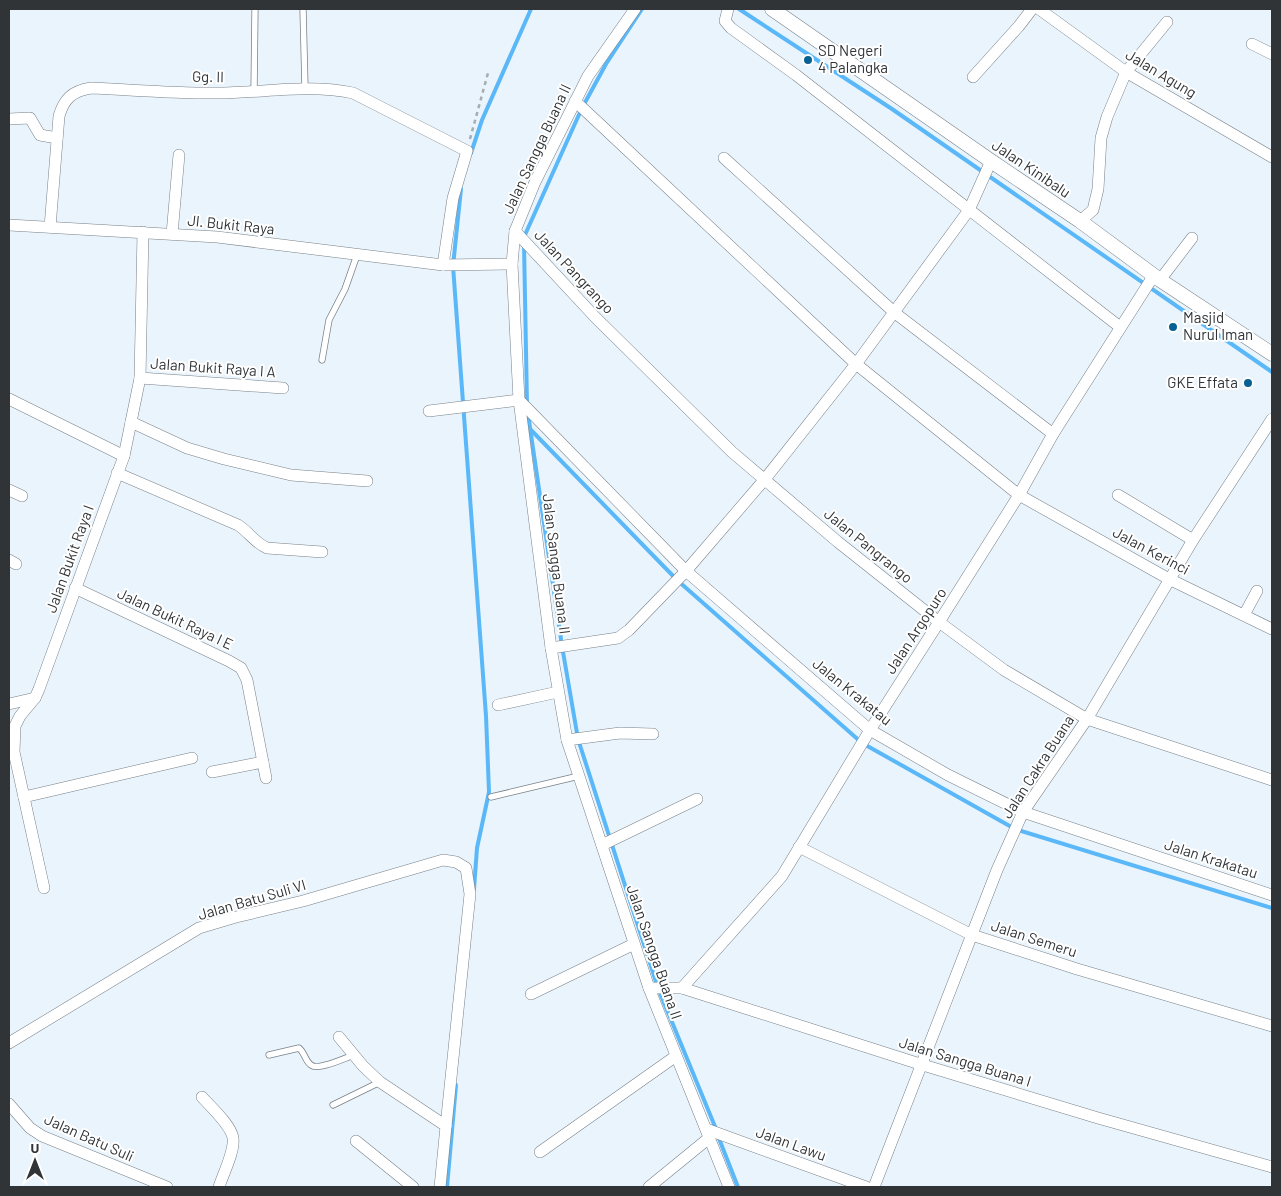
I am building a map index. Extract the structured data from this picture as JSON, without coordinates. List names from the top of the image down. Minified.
{"streets":{"street":["Jalan Agung","Gg. II","Jalan Sangga Buana II","Jalan Kinibalu","Jl. Bukit Raya","Jalan Pangrango","Jalan Bukit Raya I A","Jalan Kerinci","Jalan Bukit Raya I","Jalan Bukit Raya I E","Jalan Argopuro","Jalan Krakatau","Jalan Cakra Buana","Jalan Batu Suli VI","Jalan Semeru","Jalan Sangga Buana I","Jalan Batu Suli","Jalan Lawu"]},"crossings":[["Gg. II","Jl. Bukit Raya"],["Jalan Sangga Buana II","Jl. Bukit Raya"],["Jalan Sangga Buana II","Jalan Pangrango"],["Jalan Sangga Buana II","Jalan Krakatau"],["Jalan Sangga Buana II","Jalan Sangga Buana I"],["Jalan Sangga Buana II","Jalan Lawu"],["Jalan Kinibalu","Jalan Argopuro"],["Jl. Bukit Raya","Jalan Bukit Raya I"],["Jalan Pangrango","Jalan Argopuro"],["Jalan Pangrango","Jalan Cakra Buana"],["Jalan Bukit Raya I A","Jalan Bukit Raya I"],["Jalan Kerinci","Jalan Argopuro"],["Jalan Kerinci","Jalan Cakra Buana"],["Jalan Bukit Raya I","Jalan Bukit Raya I E"],["Jalan Argopuro","Jalan Krakatau"],["Jalan Argopuro","Jalan Semeru"],["Jalan Argopuro","Jalan Sangga Buana I"],["Jalan Krakatau","Jalan Cakra Buana"],["Jalan Cakra Buana","Jalan Semeru"],["Jalan Cakra Buana","Jalan Sangga Buana I"]],"places":["SD Negeri 4 Palangka","Masjid Nurul Iman","GKE Effata"],"north":"top"}
